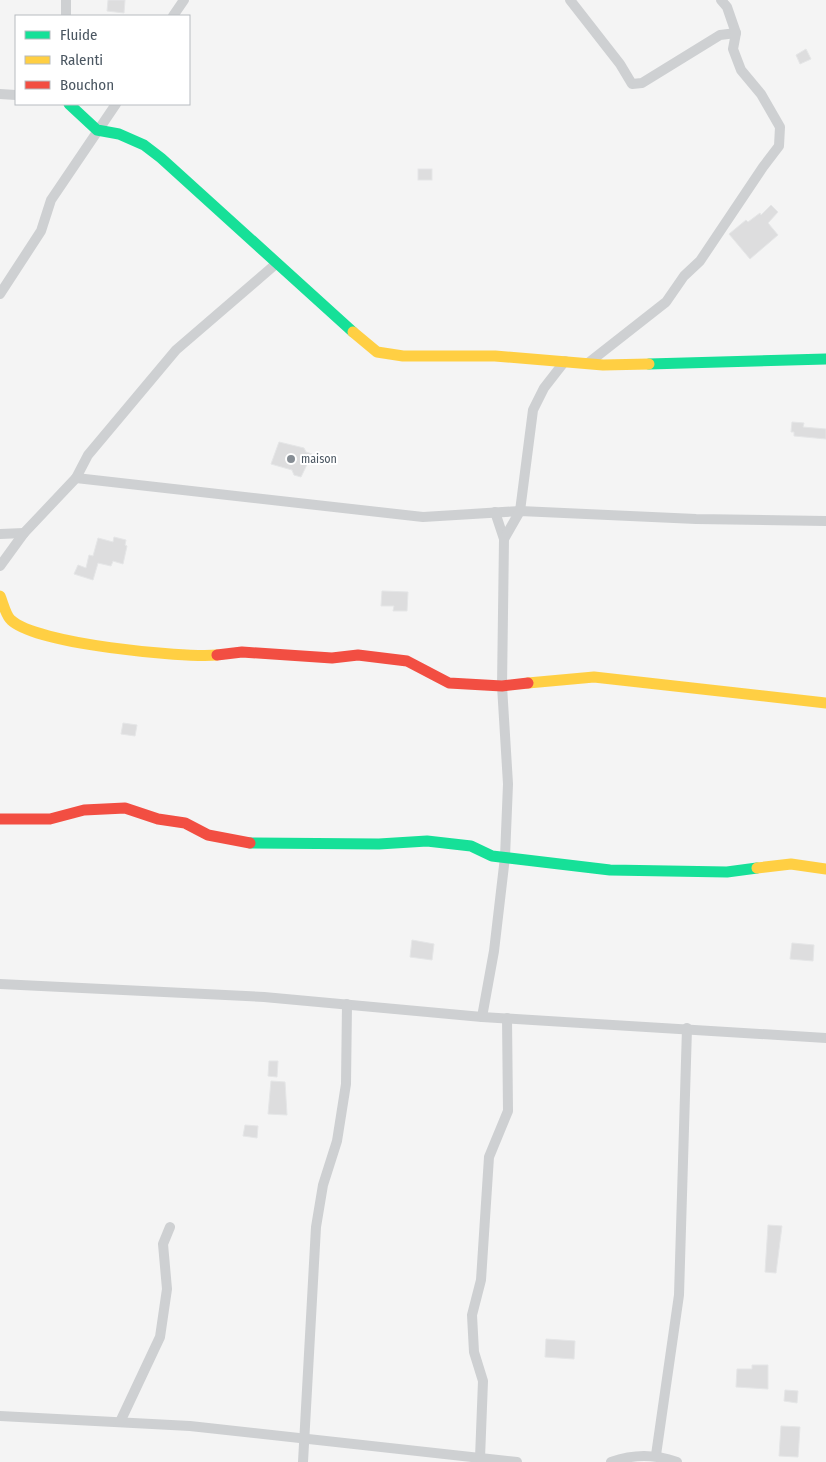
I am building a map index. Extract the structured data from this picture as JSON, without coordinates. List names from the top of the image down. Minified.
{"places":["maison"],"legend":["Fluide","Ralenti","Bouchon"]}
